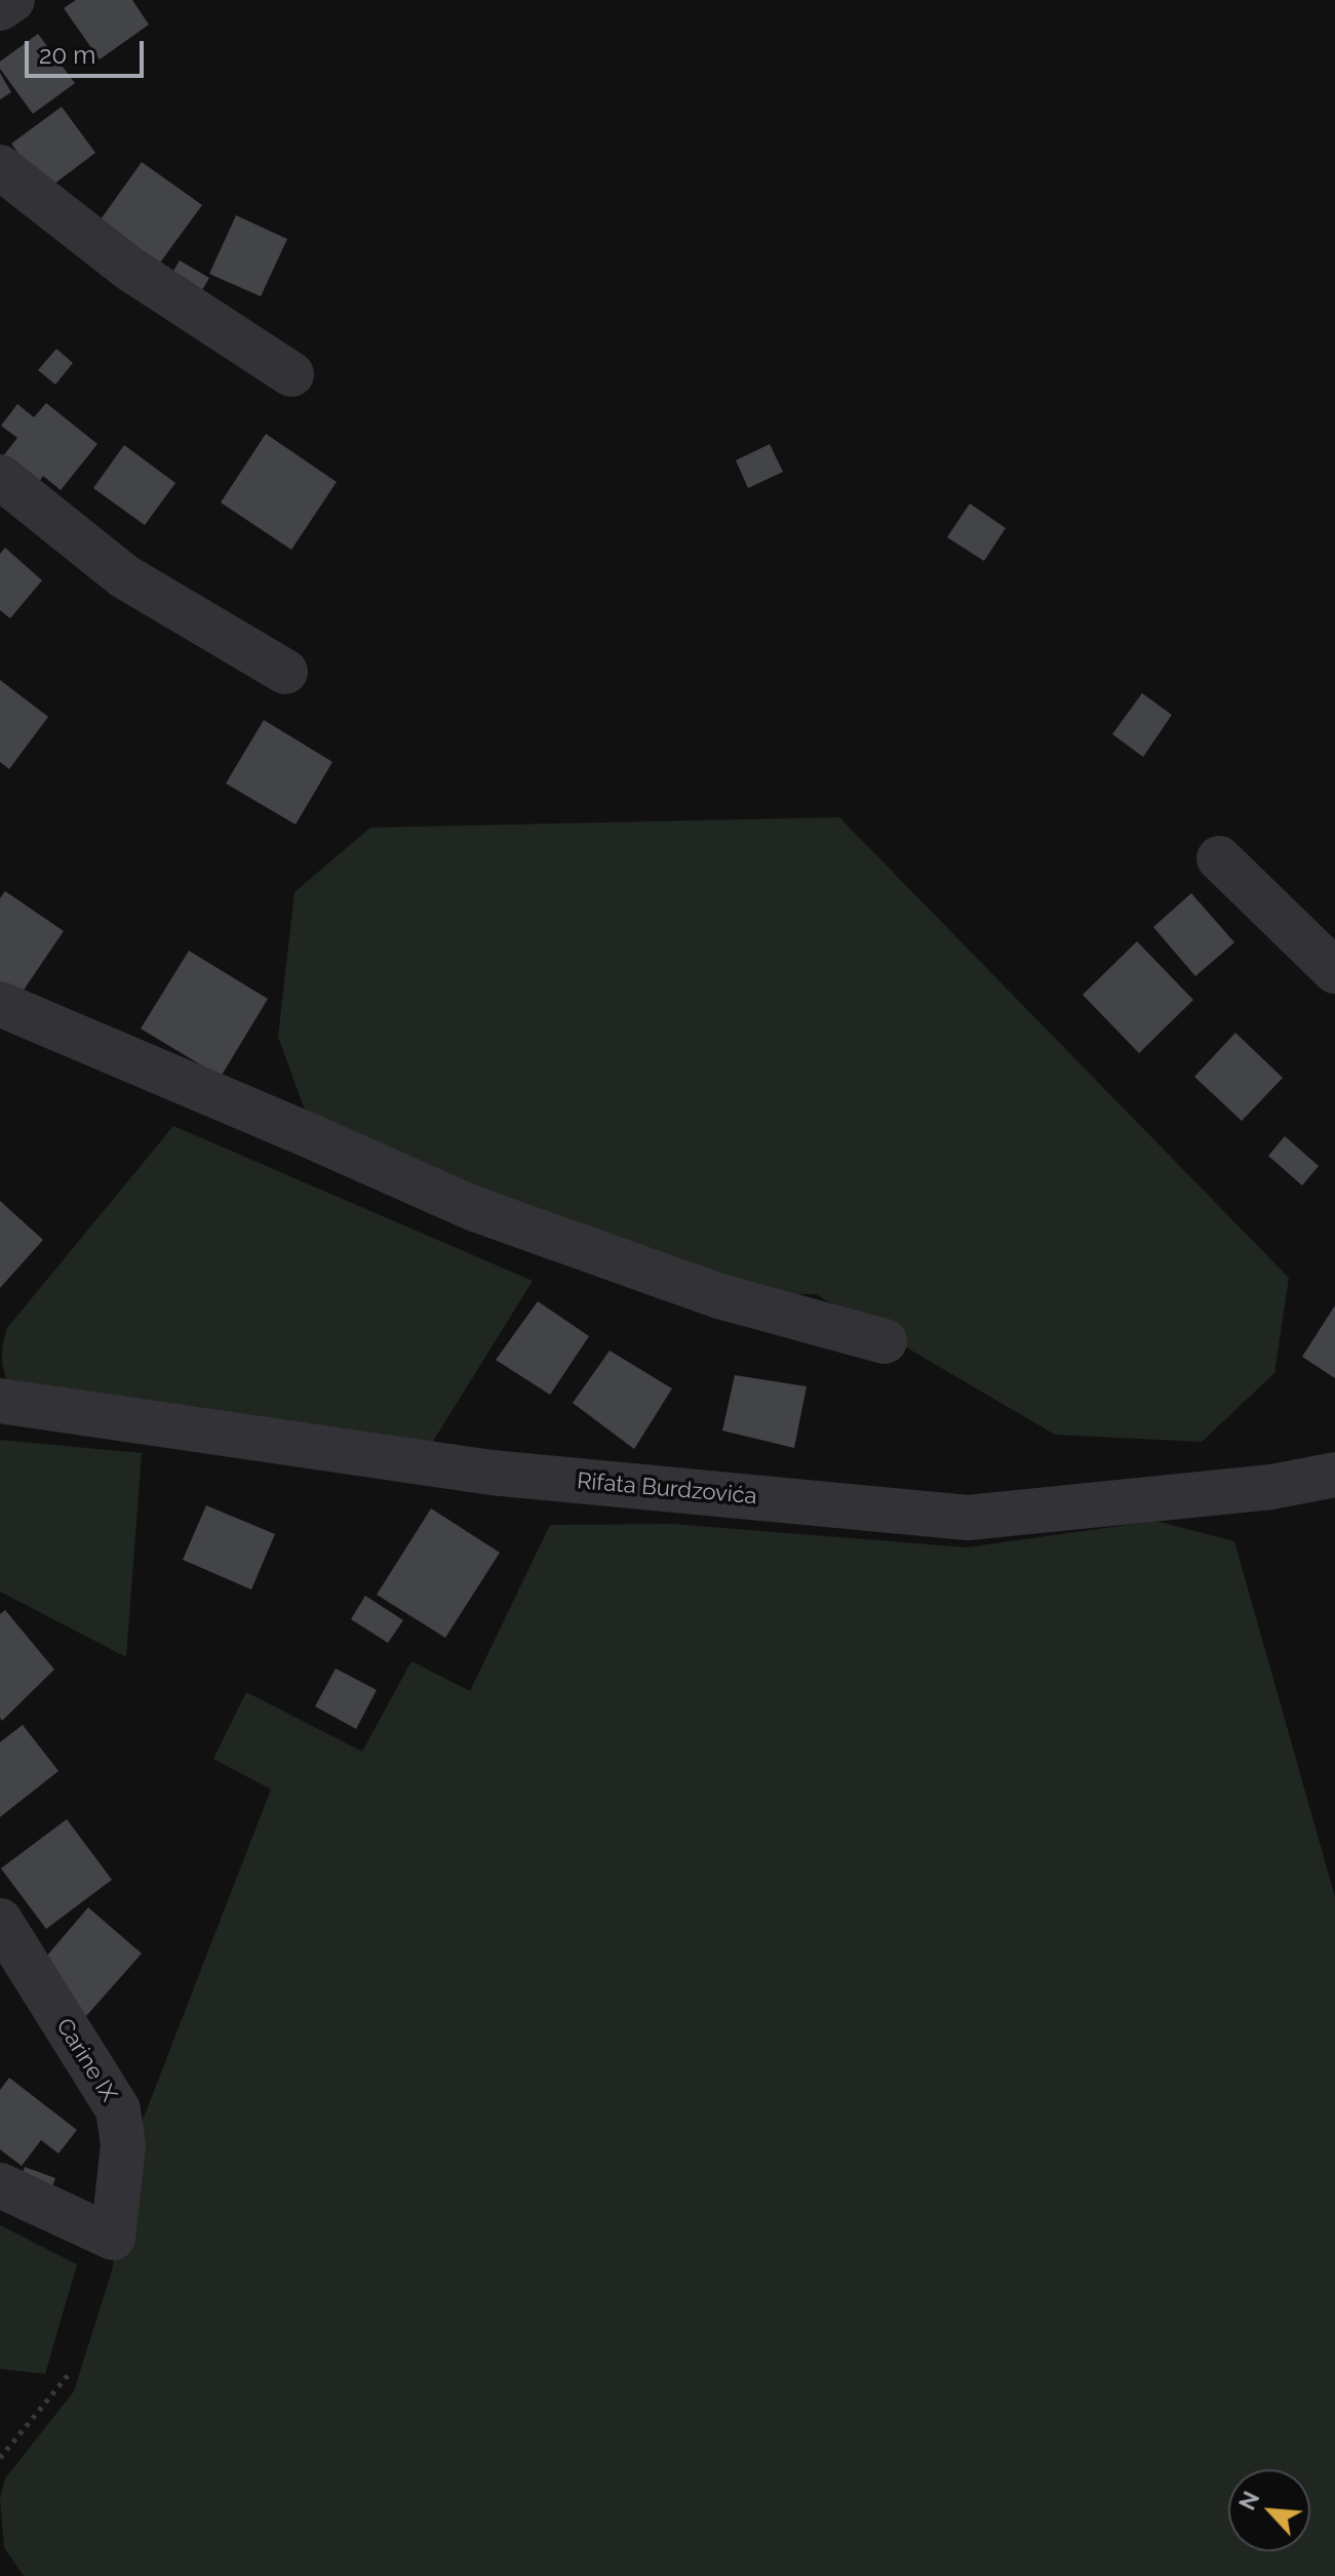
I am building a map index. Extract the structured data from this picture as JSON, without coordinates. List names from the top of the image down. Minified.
{"streets":{"street":["Rifata Burdzovića","Carine IX"]},"scale_bar":"20 m","north":"top left"}
